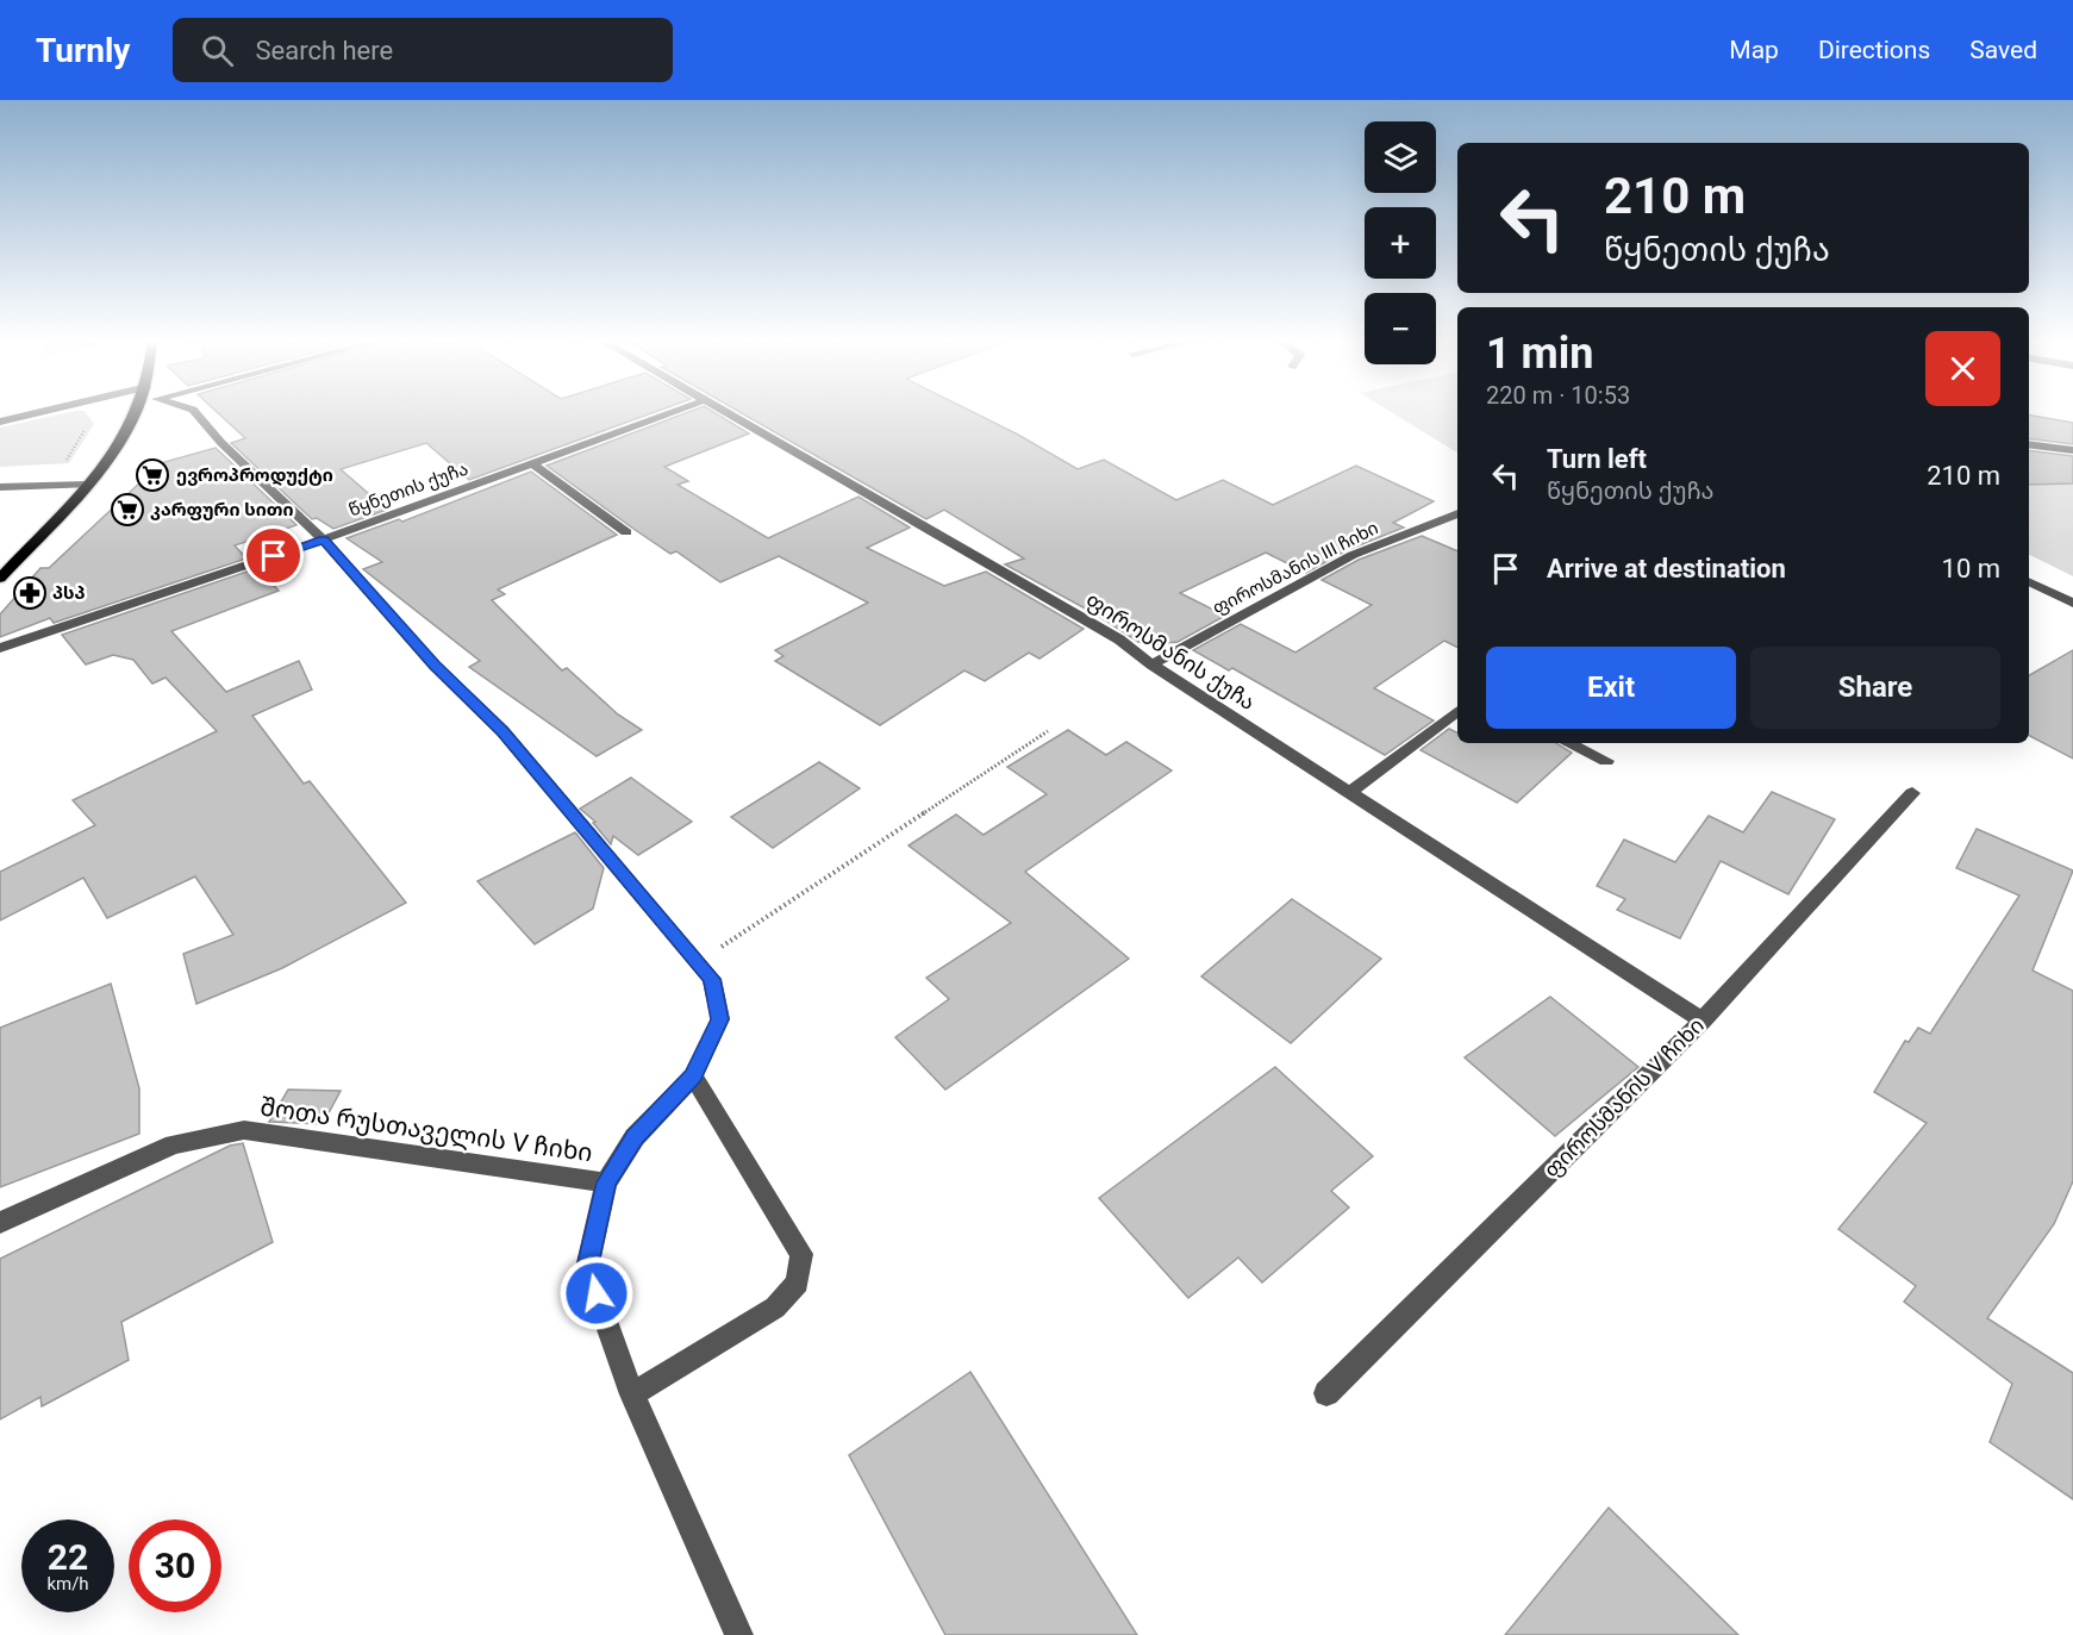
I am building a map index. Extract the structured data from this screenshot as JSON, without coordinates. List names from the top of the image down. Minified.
{"streets":{"street":["წყნეთის ქუჩა","ფიროსმანის III ჩიხი","ფიროსმანის ქუჩა","ფიროსმანის V ჩიხი","შოთა რუსთაველის V ჩიხი"]},"crossings":[["ფიროსმანის III ჩიხი","ფიროსმანის ქუჩა"],["ფიროსმანის ქუჩა","ფიროსმანის V ჩიხი"]],"places":{"supermarket":["ევროპროდუქტი","კარფური სითი"],"pharmacy":["პსპ"]},"page":{"header":"Turnly","search":"Search here","nav":["Map","Directions","Saved"],"map_buttons":["+","−"],"turn":["210 m","წყნეთის ქუჩა"],"heading":["1 min","220 m · 10:53"],"list":[{"name":"Turn left","note":"წყნეთის ქუჩა","value":"210 m"},{"name":"Arrive at destination","value":"10 m"}],"buttons":["Exit","Share"],"speed":"22 km/h","limit":"30"}}
